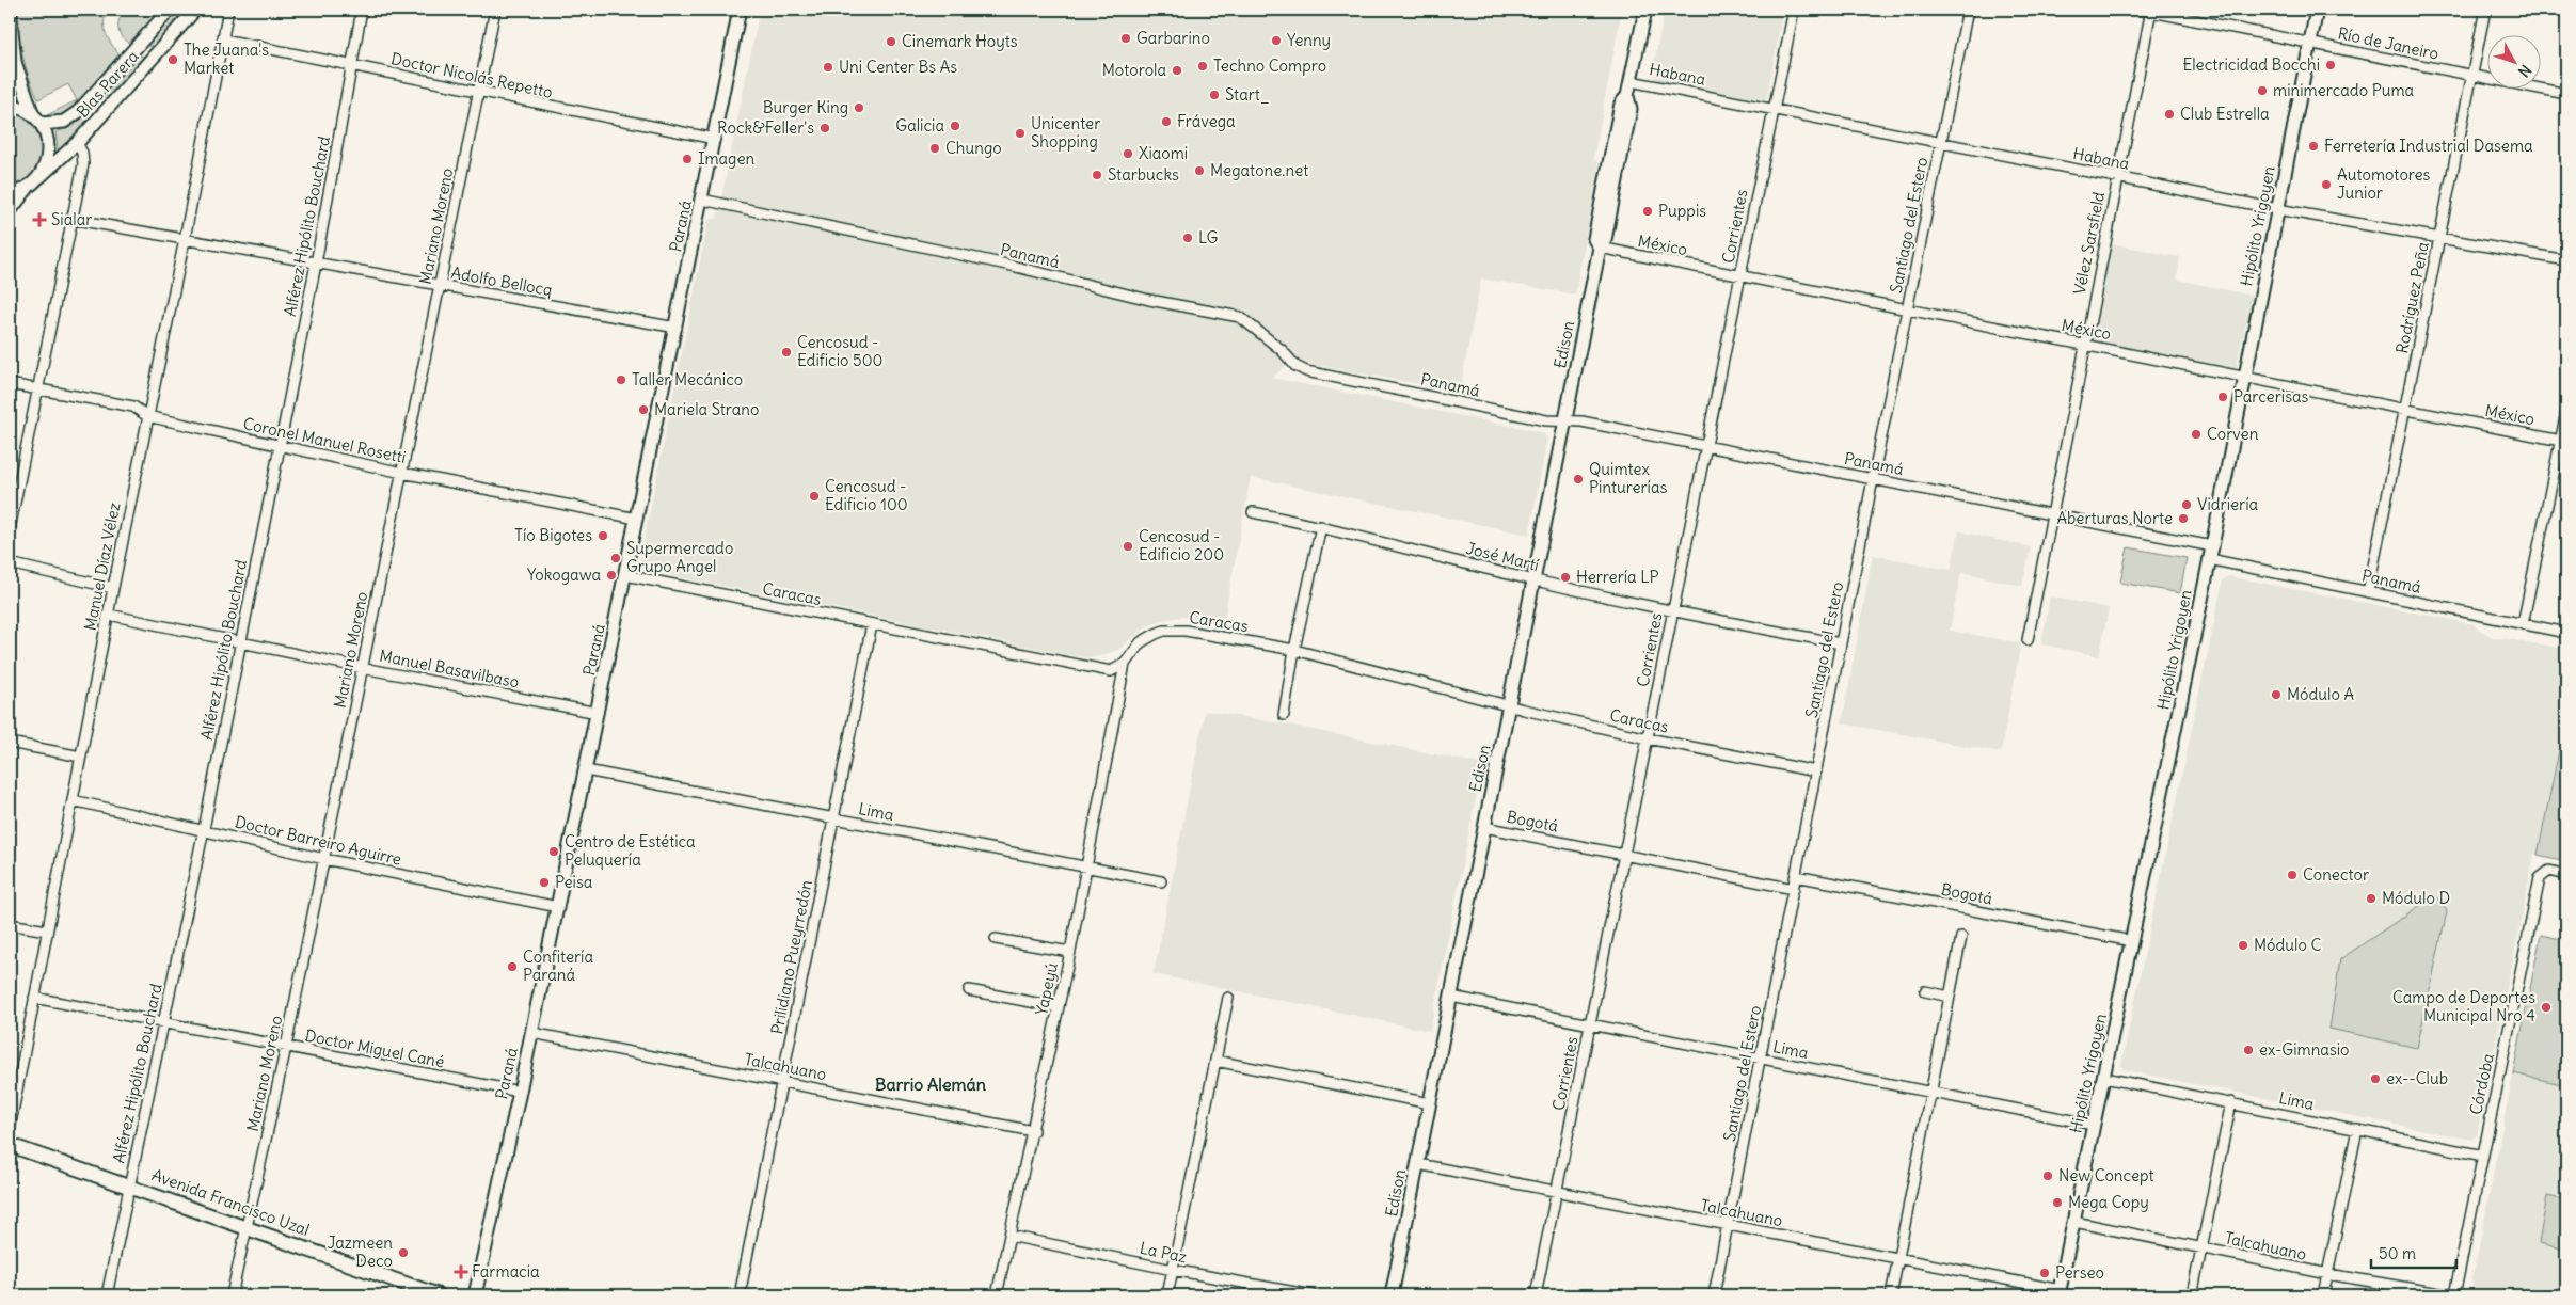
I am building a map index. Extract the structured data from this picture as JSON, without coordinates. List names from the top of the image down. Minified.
{"streets":{"main road":["Avenida Francisco Uzal"],"street":["Río de Janeiro","Habana","Doctor Nicolás Repetto","Blas Parera","Santiago del Estero","Alférez Hipólito Bouchard","Mariano Moreno","Paraná","Corrientes","Hipólito Yrigoyen","Vélez Sarsfield","México","Panamá","Adolfo Bellocq","Rodríguez Peña","Edison","Coronel Manuel Rosetti","José Martí","Manuel Díaz Vélez","Caracas","Manuel Basavilbaso","Lima","Bogotá","Doctor Barreiro Aguirre","Prilidiano Pueyrredón","Yapeyú","Doctor Miguel Cané","Talcahuano","Córdoba","La Paz"]},"crossings":[["Río de Janeiro","Hipólito Yrigoyen"],["Río de Janeiro","Vélez Sarsfield"],["Río de Janeiro","Rodríguez Peña"],["Habana","Santiago del Estero"],["Habana","Corrientes"],["Habana","Hipólito Yrigoyen"],["Habana","Vélez Sarsfield"],["Habana","Rodríguez Peña"],["Habana","Edison"],["Doctor Nicolás Repetto","Alférez Hipólito Bouchard"],["Doctor Nicolás Repetto","Mariano Moreno"],["Doctor Nicolás Repetto","Paraná"],["Doctor Nicolás Repetto","Manuel Díaz Vélez"],["Santiago del Estero","México"],["Santiago del Estero","Panamá"],["Santiago del Estero","José Martí"],["Santiago del Estero","Caracas"],["Santiago del Estero","Lima"],["Santiago del Estero","Bogotá"],["Santiago del Estero","Talcahuano"],["Alférez Hipólito Bouchard","Adolfo Bellocq"],["Alférez Hipólito Bouchard","Coronel Manuel Rosetti"],["Alférez Hipólito Bouchard","Manuel Basavilbaso"],["Alférez Hipólito Bouchard","Doctor Barreiro Aguirre"],["Alférez Hipólito Bouchard","Doctor Miguel Cané"],["Alférez Hipólito Bouchard","Avenida Francisco Uzal"],["Mariano Moreno","Adolfo Bellocq"],["Mariano Moreno","Coronel Manuel Rosetti"],["Mariano Moreno","Manuel Basavilbaso"],["Mariano Moreno","Doctor Barreiro Aguirre"],["Mariano Moreno","Doctor Miguel Cané"],["Mariano Moreno","Avenida Francisco Uzal"],["Paraná","Panamá"],["Paraná","Adolfo Bellocq"],["Paraná","Coronel Manuel Rosetti"],["Paraná","Caracas"],["Paraná","Manuel Basavilbaso"],["Paraná","Lima"],["Paraná","Doctor Barreiro Aguirre"],["Paraná","Doctor Miguel Cané"],["Paraná","Talcahuano"],["Corrientes","México"],["Corrientes","Panamá"],["Corrientes","José Martí"],["Corrientes","Caracas"],["Corrientes","Lima"],["Corrientes","Bogotá"],["Corrientes","Talcahuano"],["Hipólito Yrigoyen","México"],["Hipólito Yrigoyen","Panamá"],["Hipólito Yrigoyen","Lima"],["Hipólito Yrigoyen","Bogotá"],["Hipólito Yrigoyen","Talcahuano"],["Vélez Sarsfield","México"],["Vélez Sarsfield","Panamá"],["México","Rodríguez Peña"],["México","Edison"],["Panamá","Rodríguez Peña"],["Panamá","Edison"],["Adolfo Bellocq","Manuel Díaz Vélez"],["Edison","José Martí"],["Edison","Caracas"],["Edison","Lima"],["Edison","Bogotá"],["Edison","Talcahuano"],["Coronel Manuel Rosetti","Manuel Díaz Vélez"],["Manuel Díaz Vélez","Manuel Basavilbaso"],["Manuel Díaz Vélez","Doctor Barreiro Aguirre"],["Manuel Díaz Vélez","Doctor Miguel Cané"],["Caracas","Prilidiano Pueyrredón"],["Caracas","Yapeyú"],["Lima","Prilidiano Pueyrredón"],["Lima","Yapeyú"],["Lima","Córdoba"],["Prilidiano Pueyrredón","Talcahuano"],["Yapeyú","Talcahuano"],["Yapeyú","La Paz"],["Talcahuano","Córdoba"]],"districts":["Barrio Alemán"],"places":{"other":["Garbarino","Yenny","Cinemark Hoyts","The Juana's Market","Electricidad Bocchi","Techno Compro","Uni Center Bs As","Motorola","minimercado Puma","Start_","Burger King","Club Estrella","Frávega","Galicia","Rock&Feller's","Unicenter Shopping","Ferretería Industrial Dasema","Chungo","Xiaomi","Imagen","Megatone.net","Starbucks","Automotores Junior","Puppis","LG","Cencosud - Edificio 500","Taller Mecánico","Parcerisas","Mariela Strano","Corven","Quimtex Pinturerías","Cencosud - Edificio 100","Vidriería","Aberturas Norte","Tío Bigotes","Cencosud - Edificio 200","Supermercado Grupo Angel","Yokogawa","Herrería LP","Módulo A","Centro de Estética Peluquería","Conector","Peisa","Módulo D","Módulo C","Confitería Paraná","Campo de Deportes Municipal Nro 4","ex-Gimnasio","ex--Club","New Concept","Mega Copy","Jazmeen Deco","Perseo"],"health":["Sialar","Farmacia"]},"scale_bar":"50 m","north":"bottom right"}
